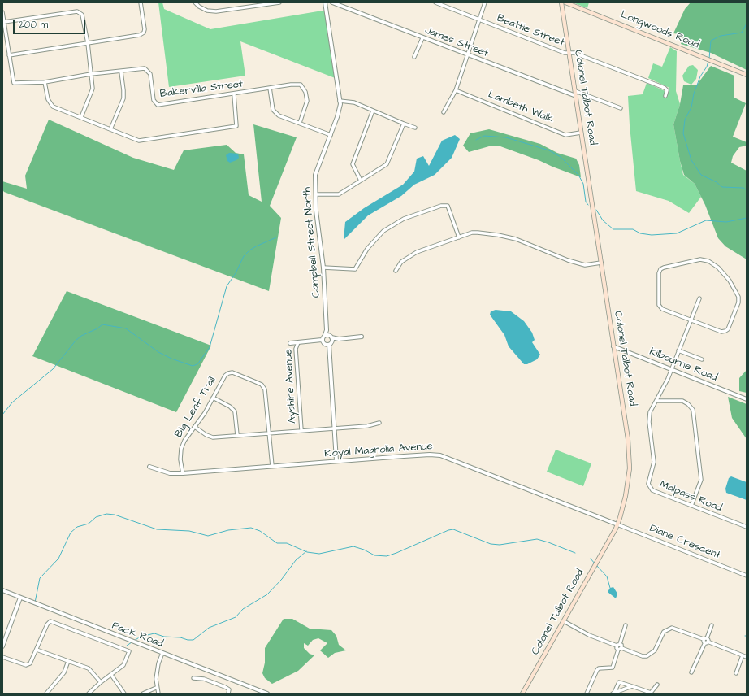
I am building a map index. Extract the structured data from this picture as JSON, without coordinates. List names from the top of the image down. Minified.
{"streets":{"main road":["Longwoods Road","Colonel Talbot Road"],"street":["Beattie Street","James Street","Bakervilla Street","Lambeth Walk","Campbell Street North","Kilbourne Road","Ayshire Avenue","Big Leaf Trail","Royal Magnolia Avenue","Malpass Road","Diane Crescent","Pack Road"]},"crossings":[["Beattie Street","Colonel Talbot Road"],["James Street","Colonel Talbot Road"],["Colonel Talbot Road","Lambeth Walk"],["Colonel Talbot Road","Kilbourne Road"],["Colonel Talbot Road","Royal Magnolia Avenue"],["Colonel Talbot Road","Diane Crescent"],["Campbell Street North","Ayshire Avenue"],["Kilbourne Road","Malpass Road"],["Big Leaf Trail","Royal Magnolia Avenue"],["Royal Magnolia Avenue","Diane Crescent"]],"scale_bar":"200 m"}
